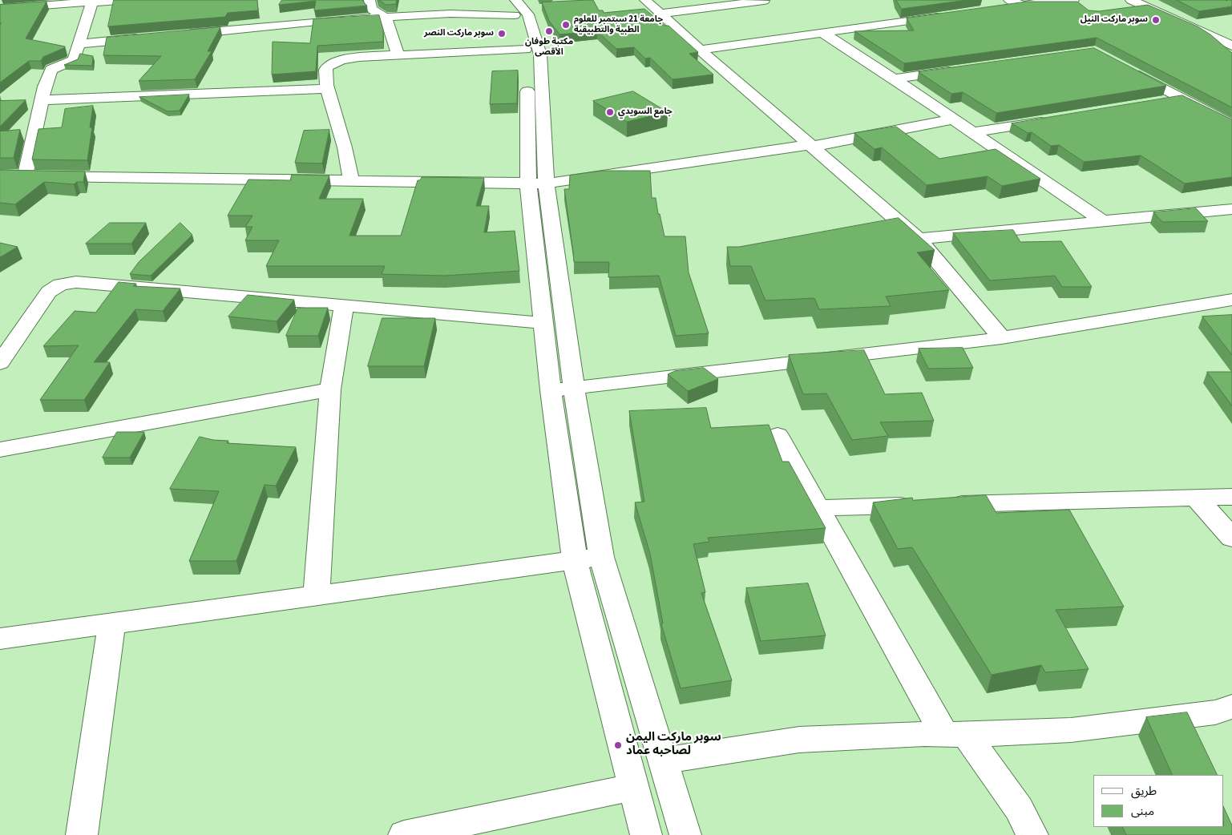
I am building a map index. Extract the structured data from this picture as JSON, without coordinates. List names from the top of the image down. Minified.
{"places":["سوبر ماركت النيل","جامعة 21 سبتمبر للعلوم الطبية والتطبيقية","مكتبة طوفان الأقصى","سوبر ماركت النصر","جامع السويدي","سوبر ماركت اليمن لصاحبه عماد"],"legend":["طريق","مبنى"]}
